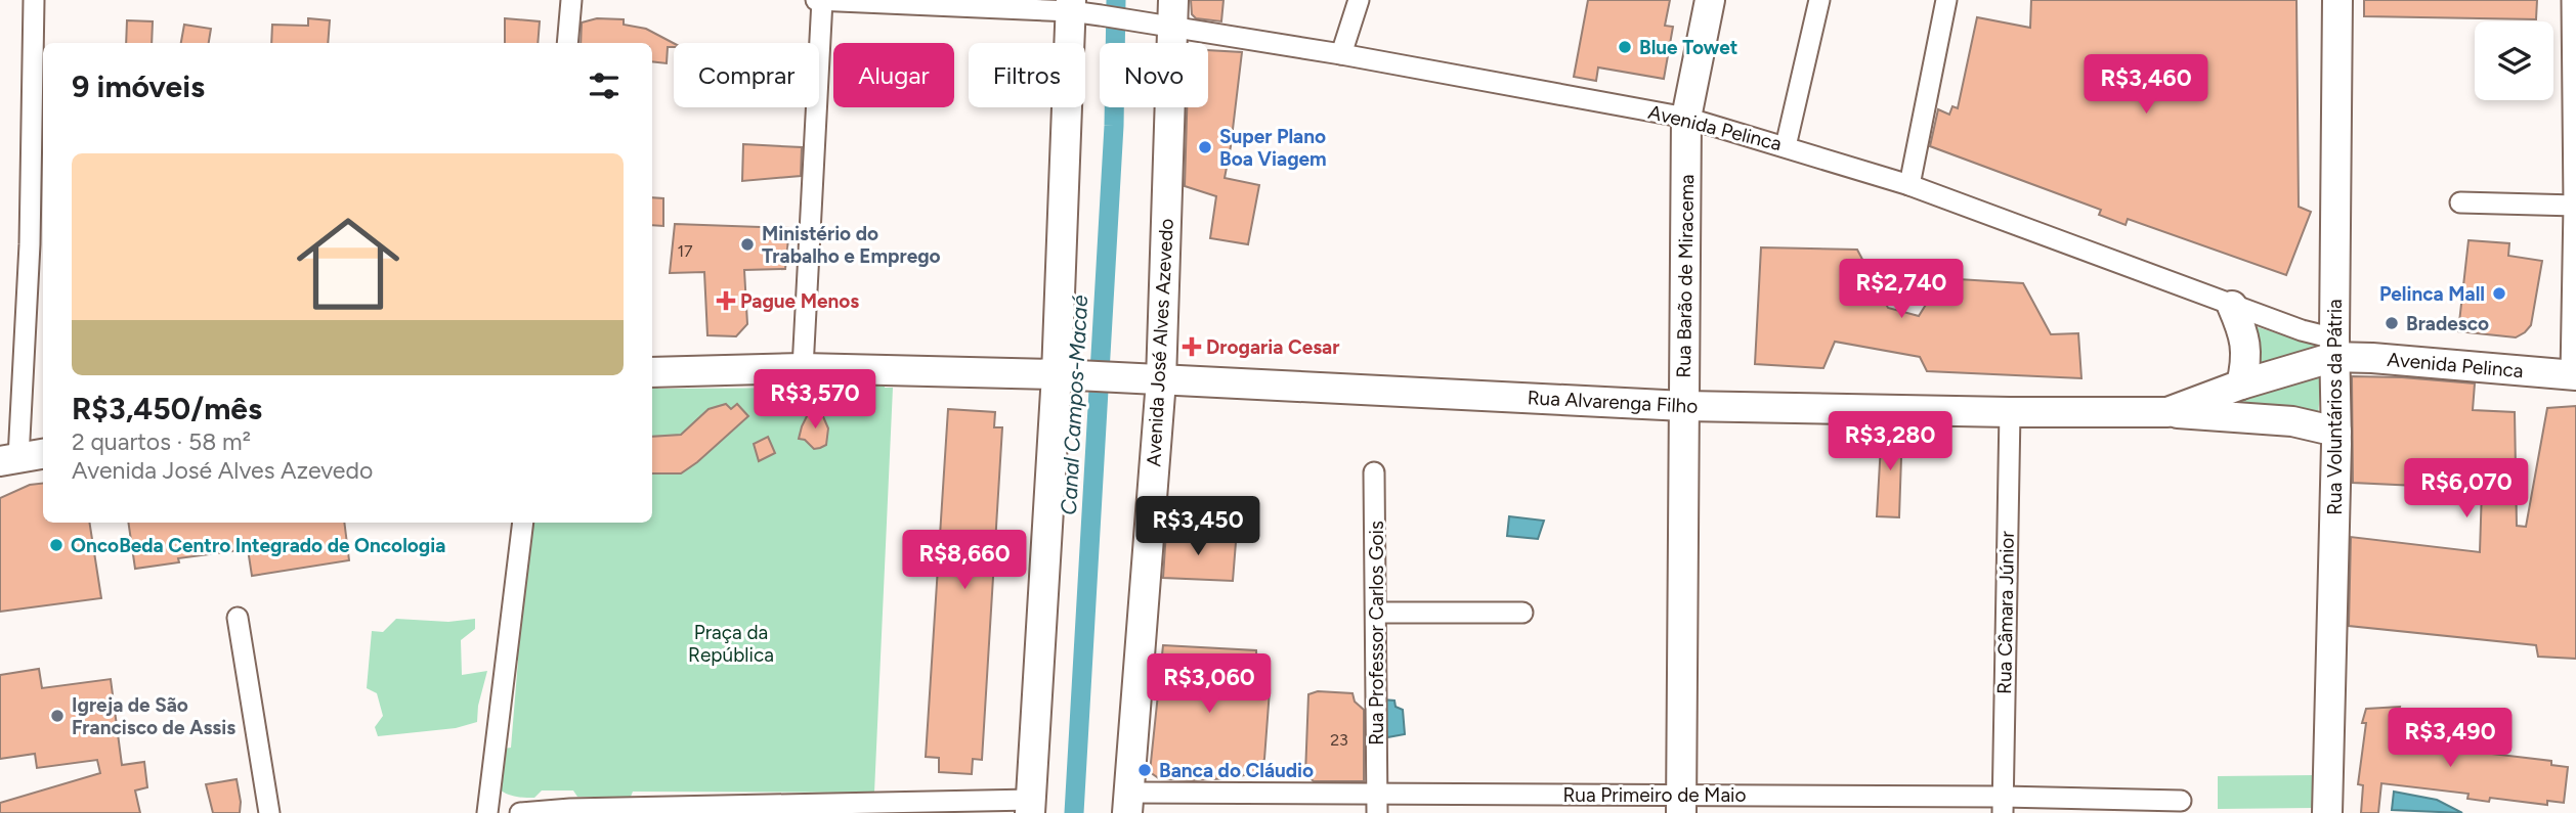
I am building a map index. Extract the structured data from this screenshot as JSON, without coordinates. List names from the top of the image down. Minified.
{"streets":{"main road":["Avenida Pelinca","Rua Barão de Miracema","Avenida José Alves Azevedo","Rua Alvarenga Filho","Rua Voluntários da Pátria"],"street":["Rua Câmara Júnior","Rua Professor Carlos Gois","Rua Primeiro de Maio"]},"crossings":[["Avenida Pelinca","Rua Barão de Miracema"],["Avenida Pelinca","Avenida José Alves Azevedo"],["Avenida Pelinca","Rua Alvarenga Filho"],["Avenida Pelinca","Rua Voluntários da Pátria"],["Rua Barão de Miracema","Rua Alvarenga Filho"],["Rua Barão de Miracema","Rua Primeiro de Maio"],["Avenida José Alves Azevedo","Rua Alvarenga Filho"],["Avenida José Alves Azevedo","Rua Primeiro de Maio"],["Rua Alvarenga Filho","Rua Voluntários da Pátria"],["Rua Alvarenga Filho","Rua Câmara Júnior"],["Rua Câmara Júnior","Rua Primeiro de Maio"],["Rua Professor Carlos Gois","Rua Primeiro de Maio"]],"water":["Canal Campos-Macaé"],"parks":["Praça da República"],"places":{"other":["Blue Towet","Super Plano Boa Viagem","Ministério do Trabalho e Emprego","Pelinca Mall","Bradesco","OncoBeda Centro Integrado de Oncologia","Igreja de São Francisco de Assis","Banca do Cláudio"],"health":["Pague Menos","Drogaria Cesar"]},"house_numbers":["17","23"],"page":{"chip":["Comprar","Alugar","Filtros","Novo"],"heading":"9 imóveis","price":["R$3,460","R$2,740","R$3,570","R$3,280","R$6,070","R$3,450","R$8,660","R$3,060","R$3,490"],"list":[{"name":"R$3,450/mês","note":"2 quartos · 58 m² · Avenida José Alves Azevedo"}]}}
